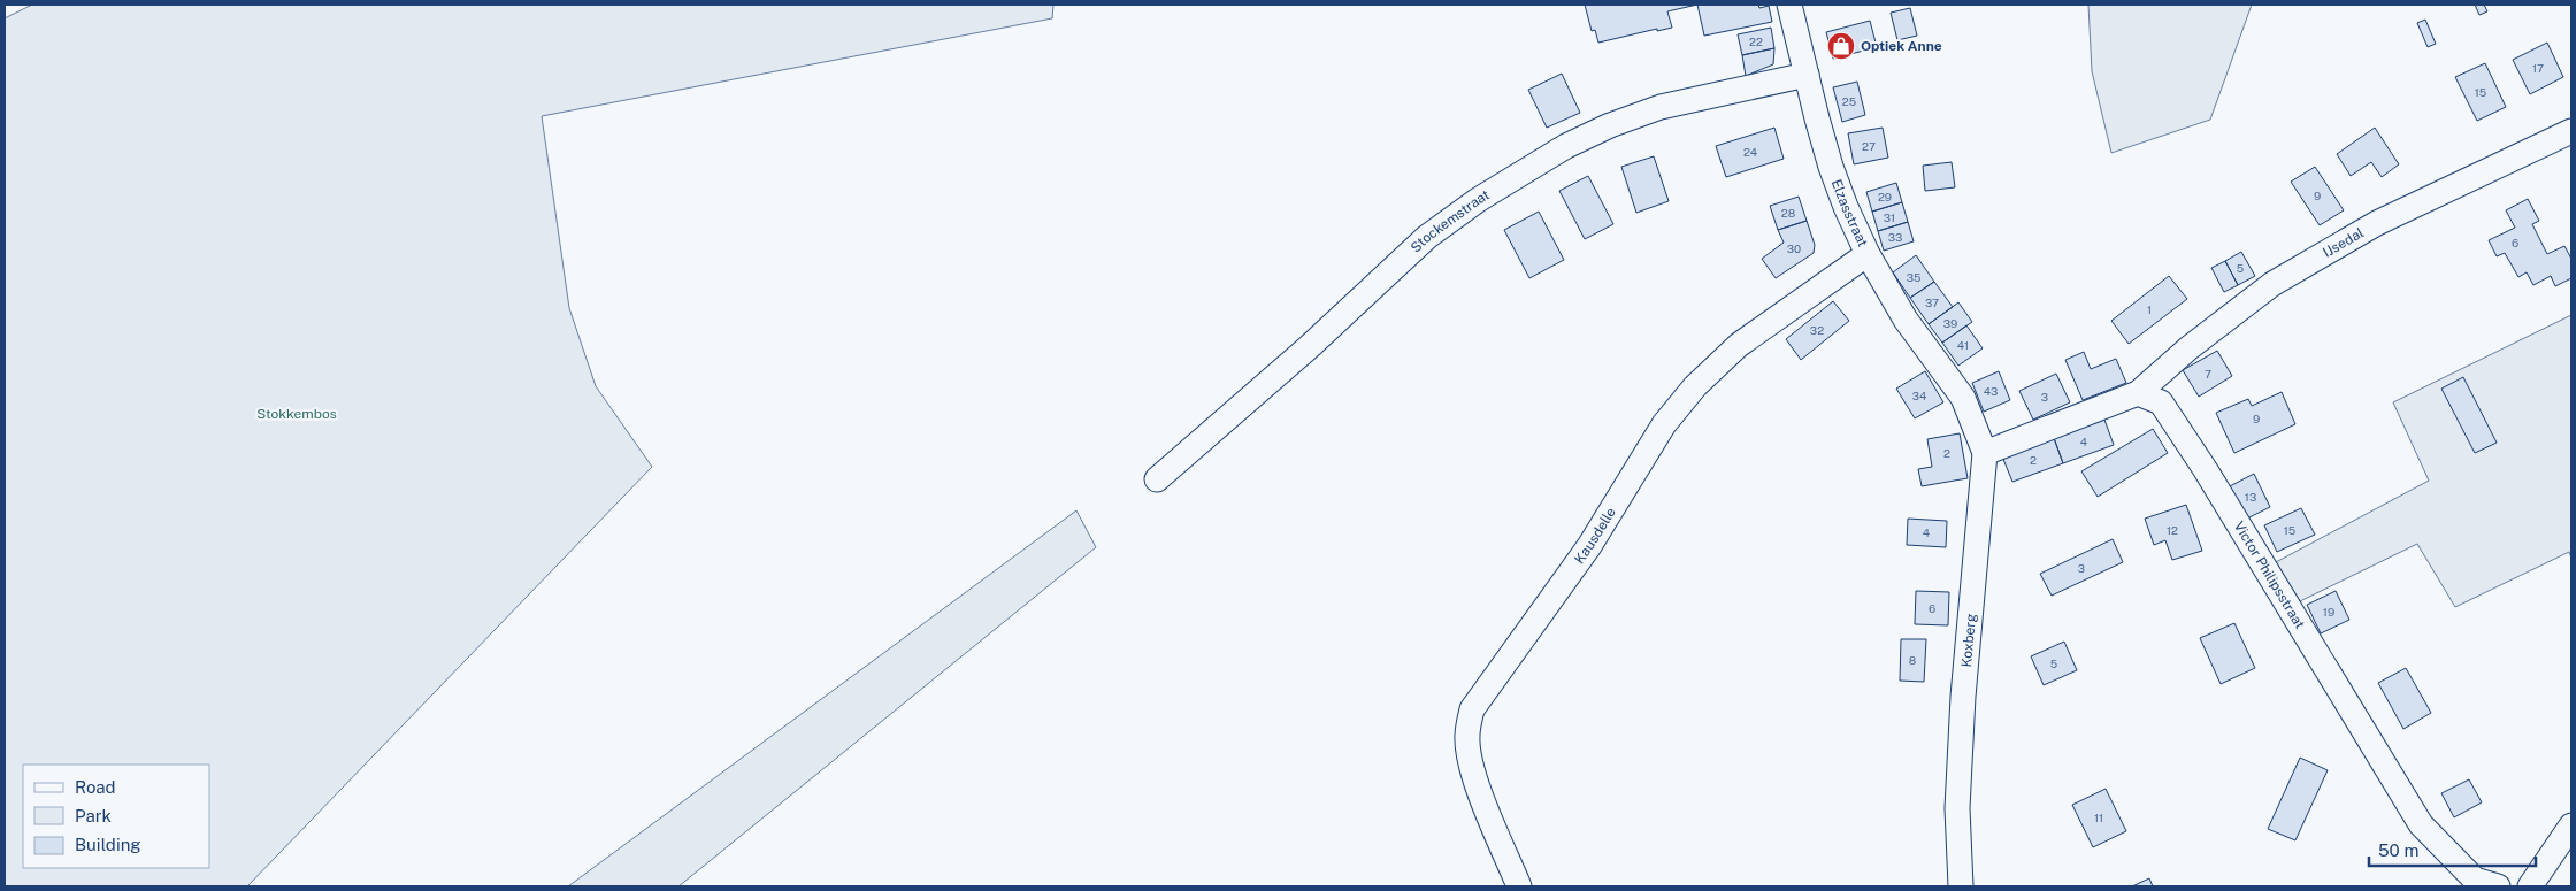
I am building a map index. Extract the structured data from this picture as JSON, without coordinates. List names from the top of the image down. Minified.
{"streets":{"street":["Elzasstraat","Stockemstraat","IJsedal","Kausdelle","Victor Philipsstraat","Koxberg"]},"crossings":[["Elzasstraat","Stockemstraat"],["Elzasstraat","Kausdelle"],["Elzasstraat","Koxberg"],["IJsedal","Victor Philipsstraat"]],"parks":["Stokkembos"],"places":{"shop":["Optiek Anne"]},"house_numbers":["22","17","15","25","27","24","9","29","28","31","33","6","30","5","35","37","1","39","32","41","7","43","34","3","9","4","2","2","13","12","15","4","3","6","19","8","5","11"],"legend":["Road","Park","Building"],"scale_bar":"50 m"}
